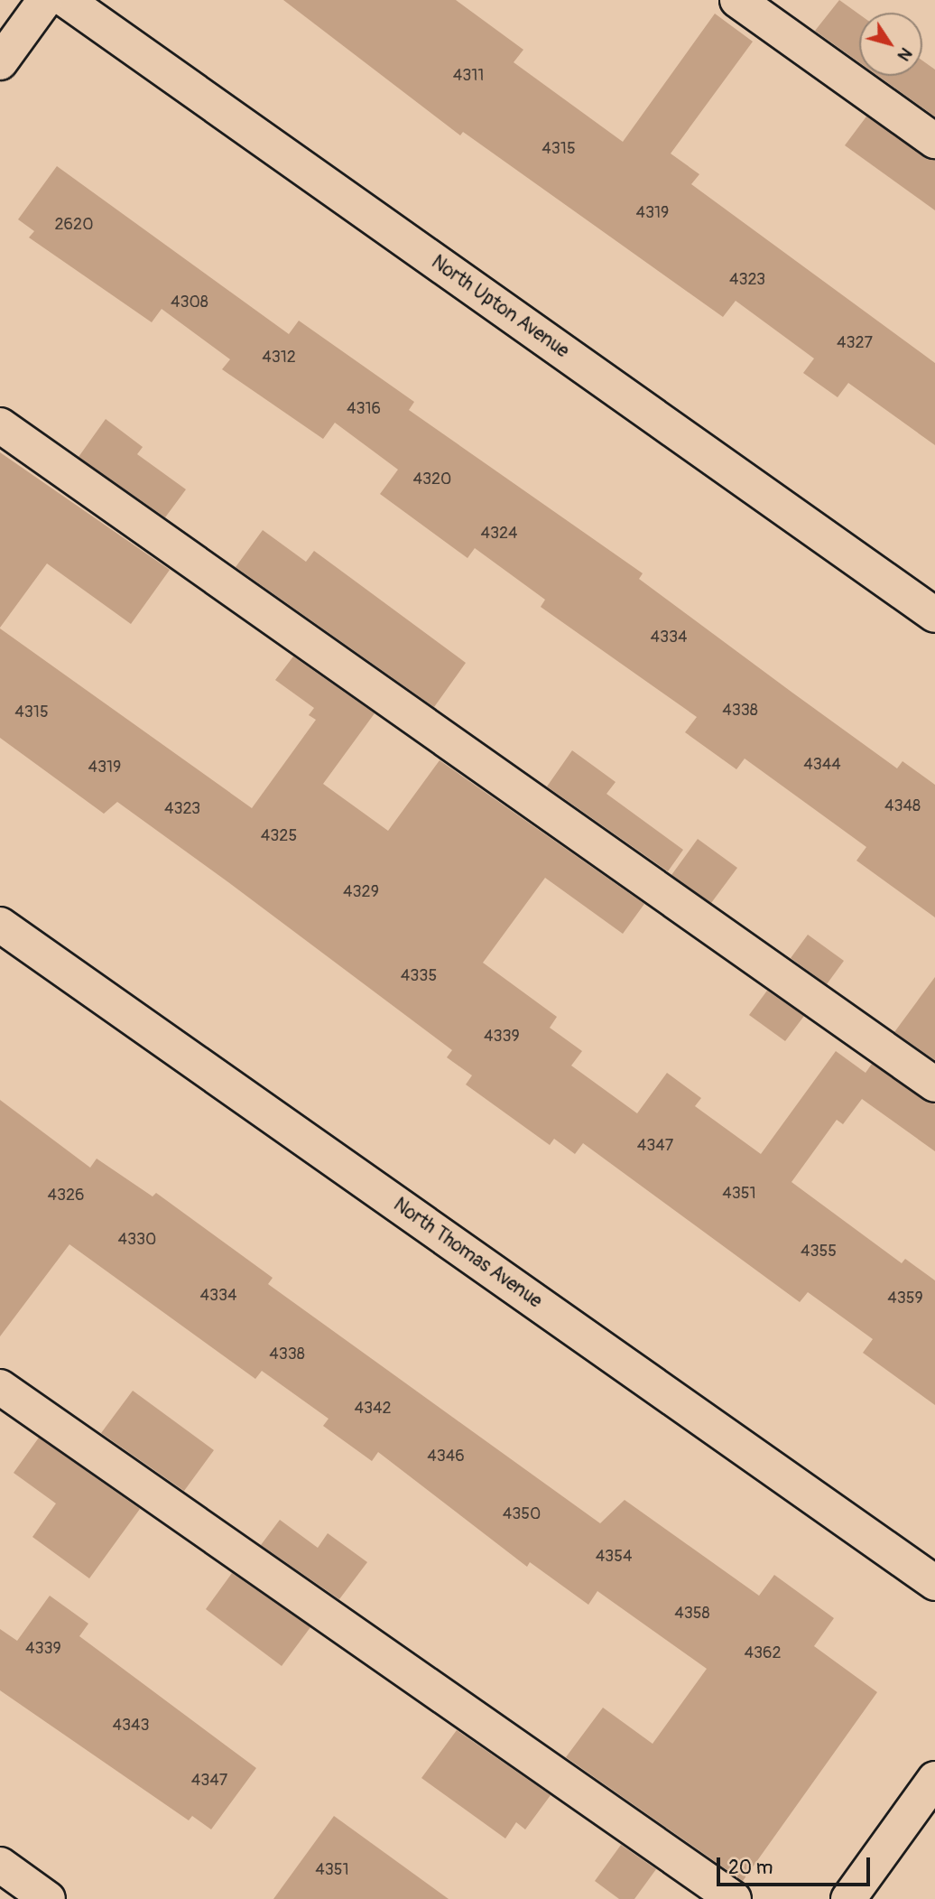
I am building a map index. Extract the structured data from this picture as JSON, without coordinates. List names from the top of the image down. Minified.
{"streets":{"street":["North Upton Avenue","North Thomas Avenue"]},"house_numbers":["4311","4315","4319","2620","4323","4308","4327","4312","4316","4320","4324","4334","4338","4315","4344","4319","4348","4323","4325","4329","4335","4339","4347","4351","4326","4330","4355","4334","4359","4338","4342","4346","4350","4354","4358","4339","4362","4343","4347","4351"],"scale_bar":"20 m","north":"bottom right"}
